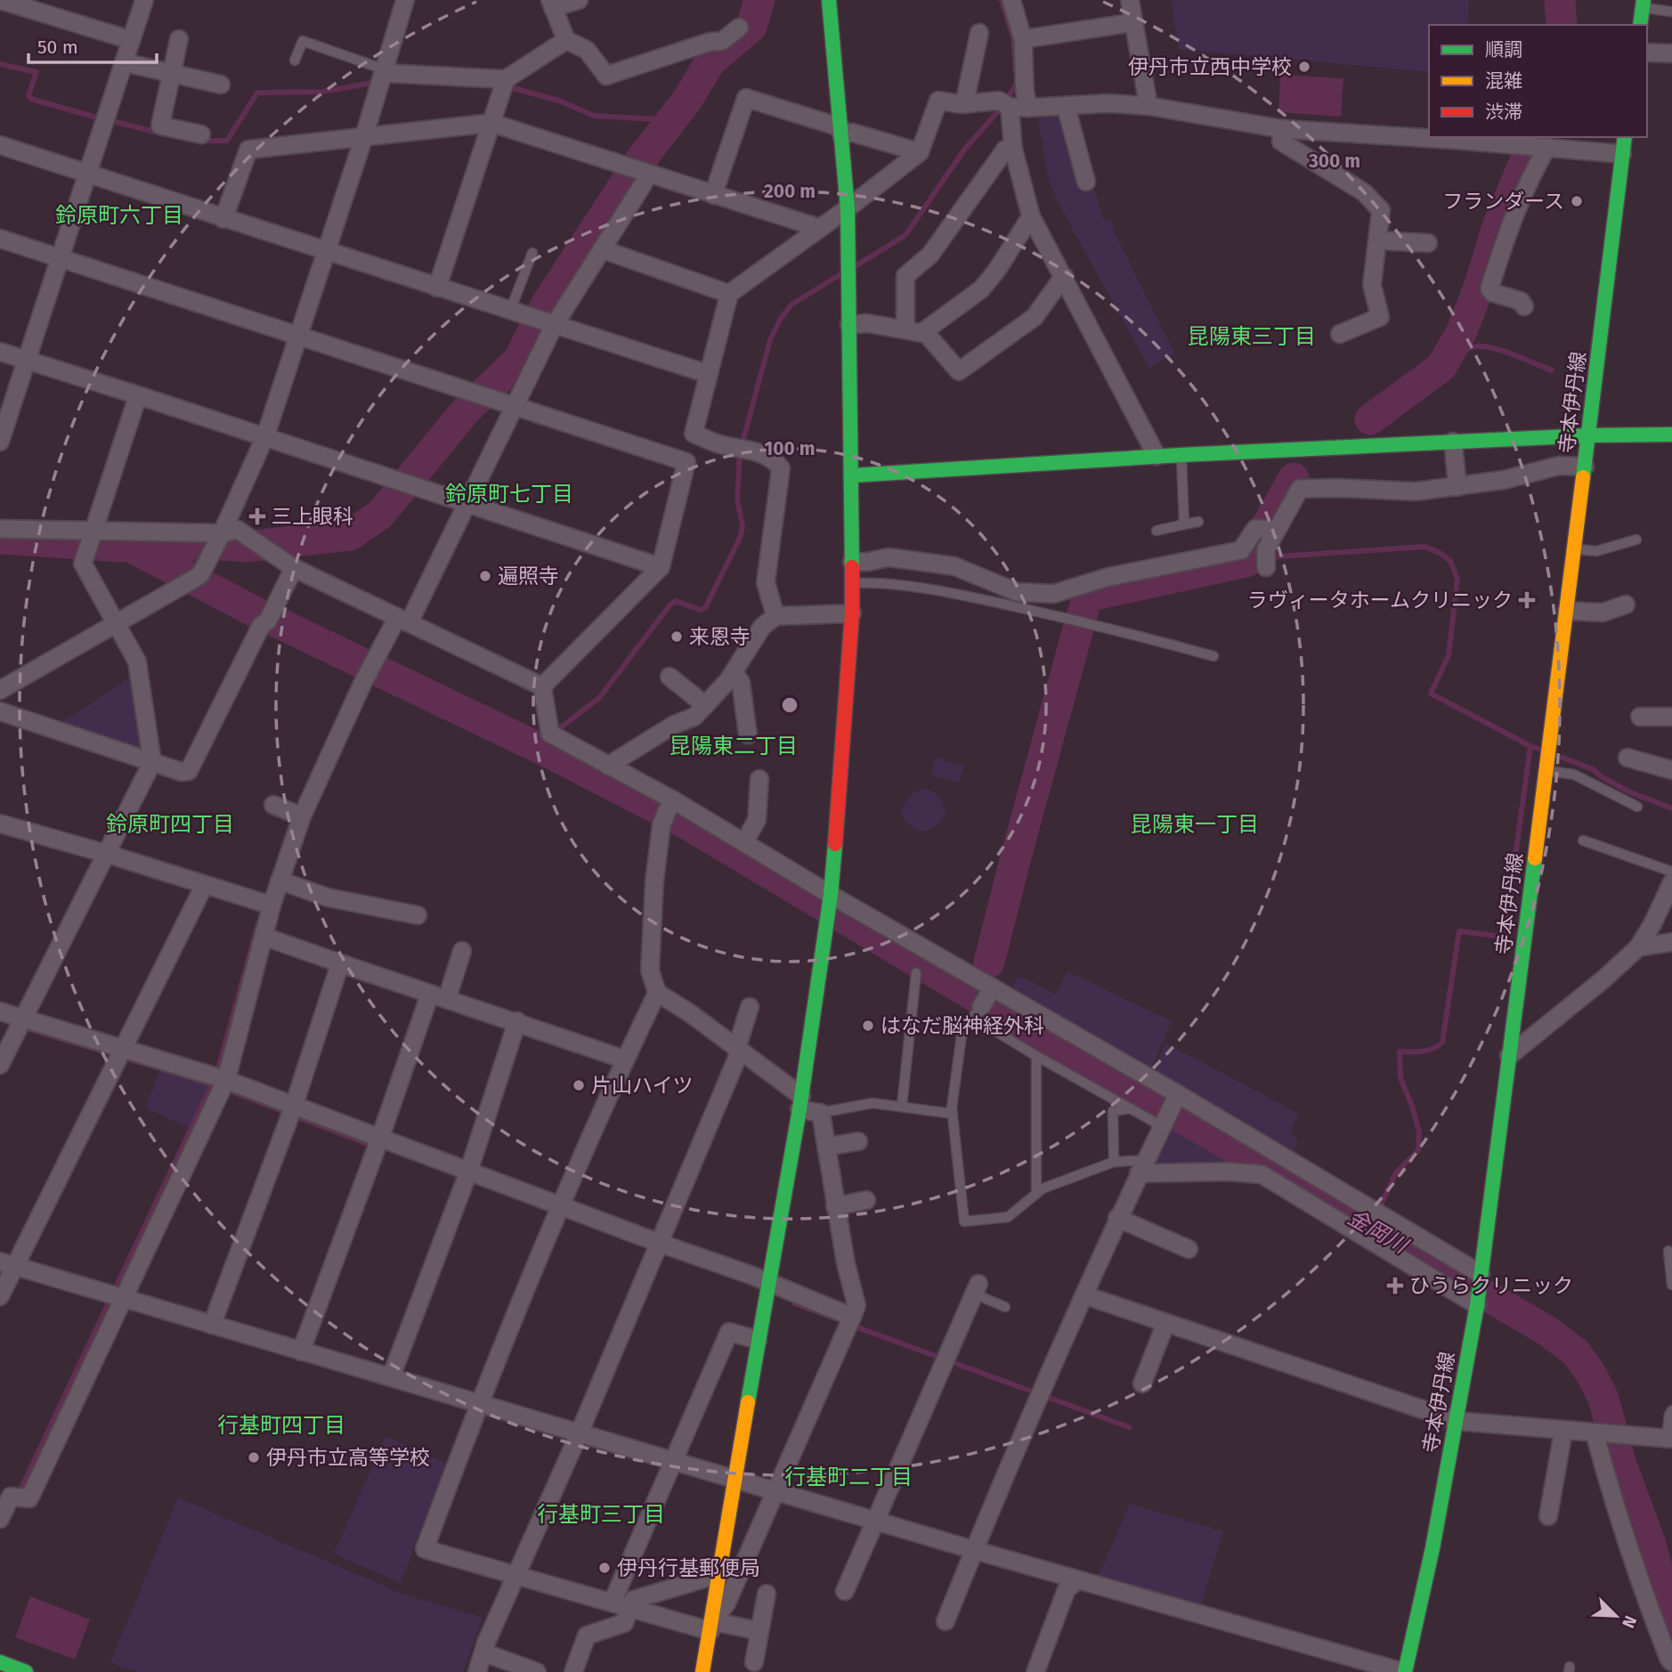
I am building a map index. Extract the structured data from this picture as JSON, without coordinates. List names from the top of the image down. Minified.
{"streets":{"street":["寺本伊丹線"]},"districts":["鈴原町六丁目","昆陽東三丁目","鈴原町七丁目","昆陽東二丁目","鈴原町四丁目","昆陽東一丁目","行基町四丁目","行基町二丁目","行基町三丁目"],"water":["金岡川"],"places":{"other":["伊丹市立西中学校","フランダース","遍照寺","来恩寺","はなだ脳神経外科","片山ハイツ","伊丹市立高等学校","伊丹行基郵便局"],"health":["三上眼科","ラヴィータホームクリニック","ひうらクリニック"]},"legend":["順調","混雑","渋滞"],"scale_bar":"50 m","north":"bottom right","rings":["300 m","200 m","100 m"]}
